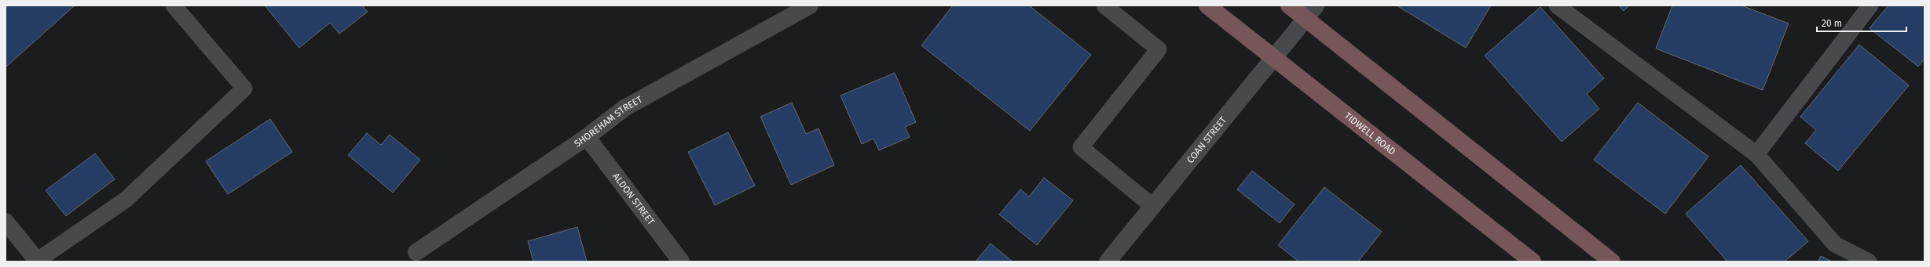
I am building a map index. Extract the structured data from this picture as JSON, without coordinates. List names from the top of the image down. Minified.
{"streets":{"main road":["TIDWELL ROAD"],"street":["SHOREHAM STREET","COAN STREET","ALDON STREET"]},"crossings":[["SHOREHAM STREET","ALDON STREET"],["TIDWELL ROAD","COAN STREET"]],"scale_bar":"20 m"}
